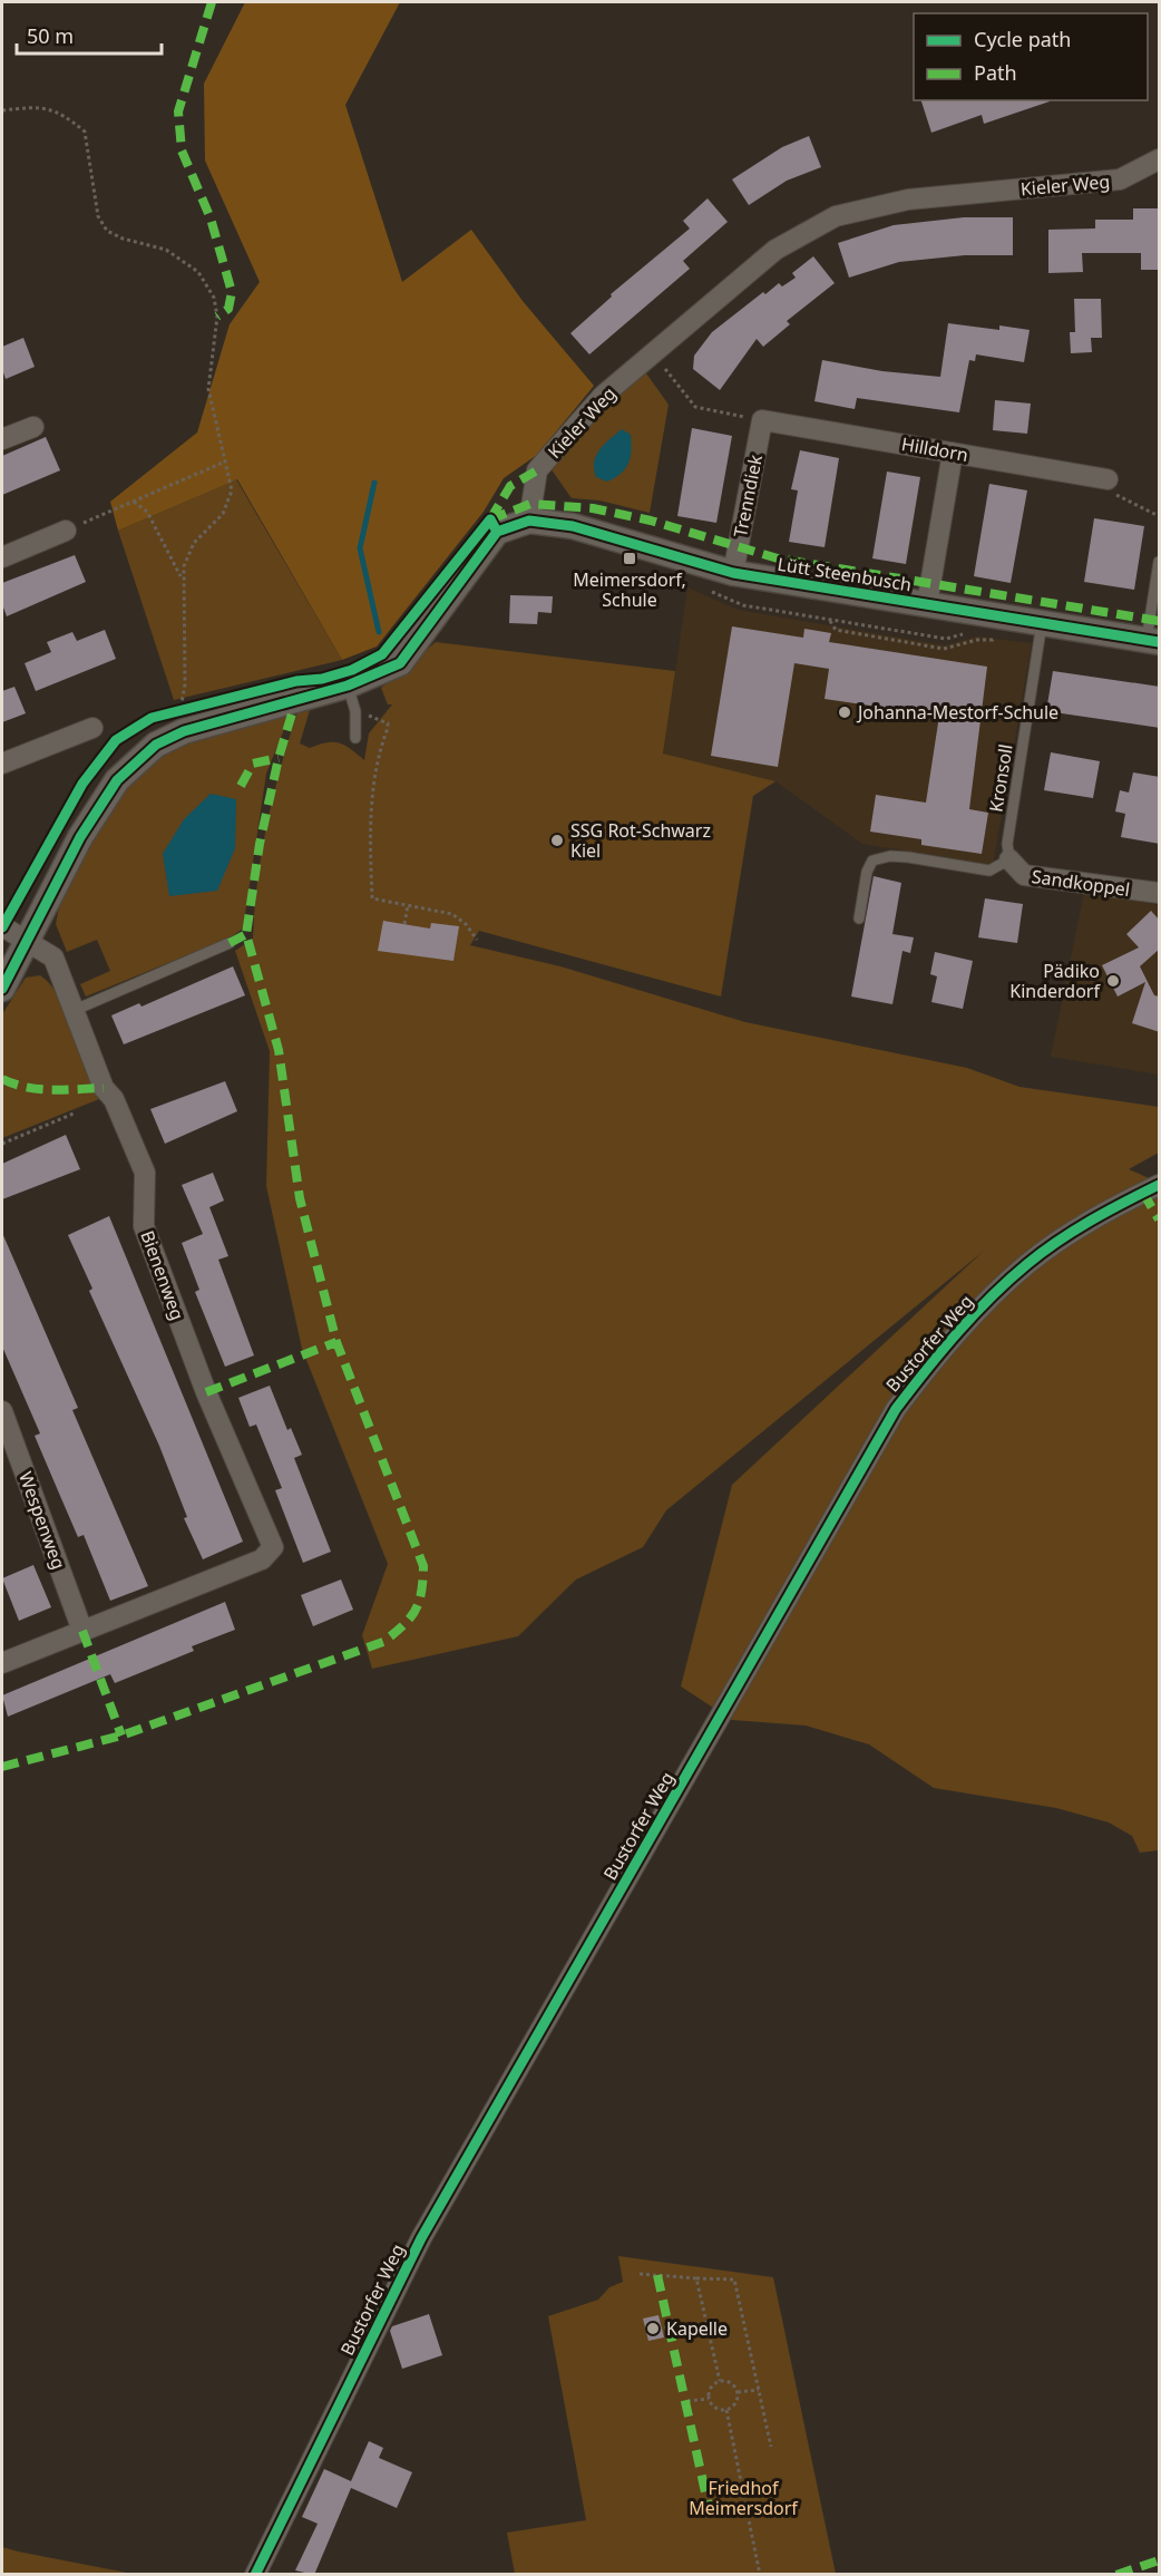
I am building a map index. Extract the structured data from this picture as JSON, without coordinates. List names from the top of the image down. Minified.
{"streets":{"street":["Kieler Weg","Hilldorn","Trenndiek","Lütt Steenbusch","Sandkoppel","Bienenweg","Bustorfer Weg","Wespenweg"],"lane":["Kronsoll"]},"crossings":[["Kieler Weg","Lütt Steenbusch"],["Hilldorn","Trenndiek"],["Trenndiek","Lütt Steenbusch"],["Lütt Steenbusch","Kronsoll"],["Kronsoll","Sandkoppel"],["Bienenweg","Wespenweg"]],"parks":["Friedhof Meimersdorf"],"places":{"transit":["Meimersdorf, Schule"],"other":["Johanna-Mestorf-Schule","SSG Rot-Schwarz Kiel","Pädiko Kinderdorf","Kapelle"]},"legend":["Cycle path","Path"],"scale_bar":"50 m"}
